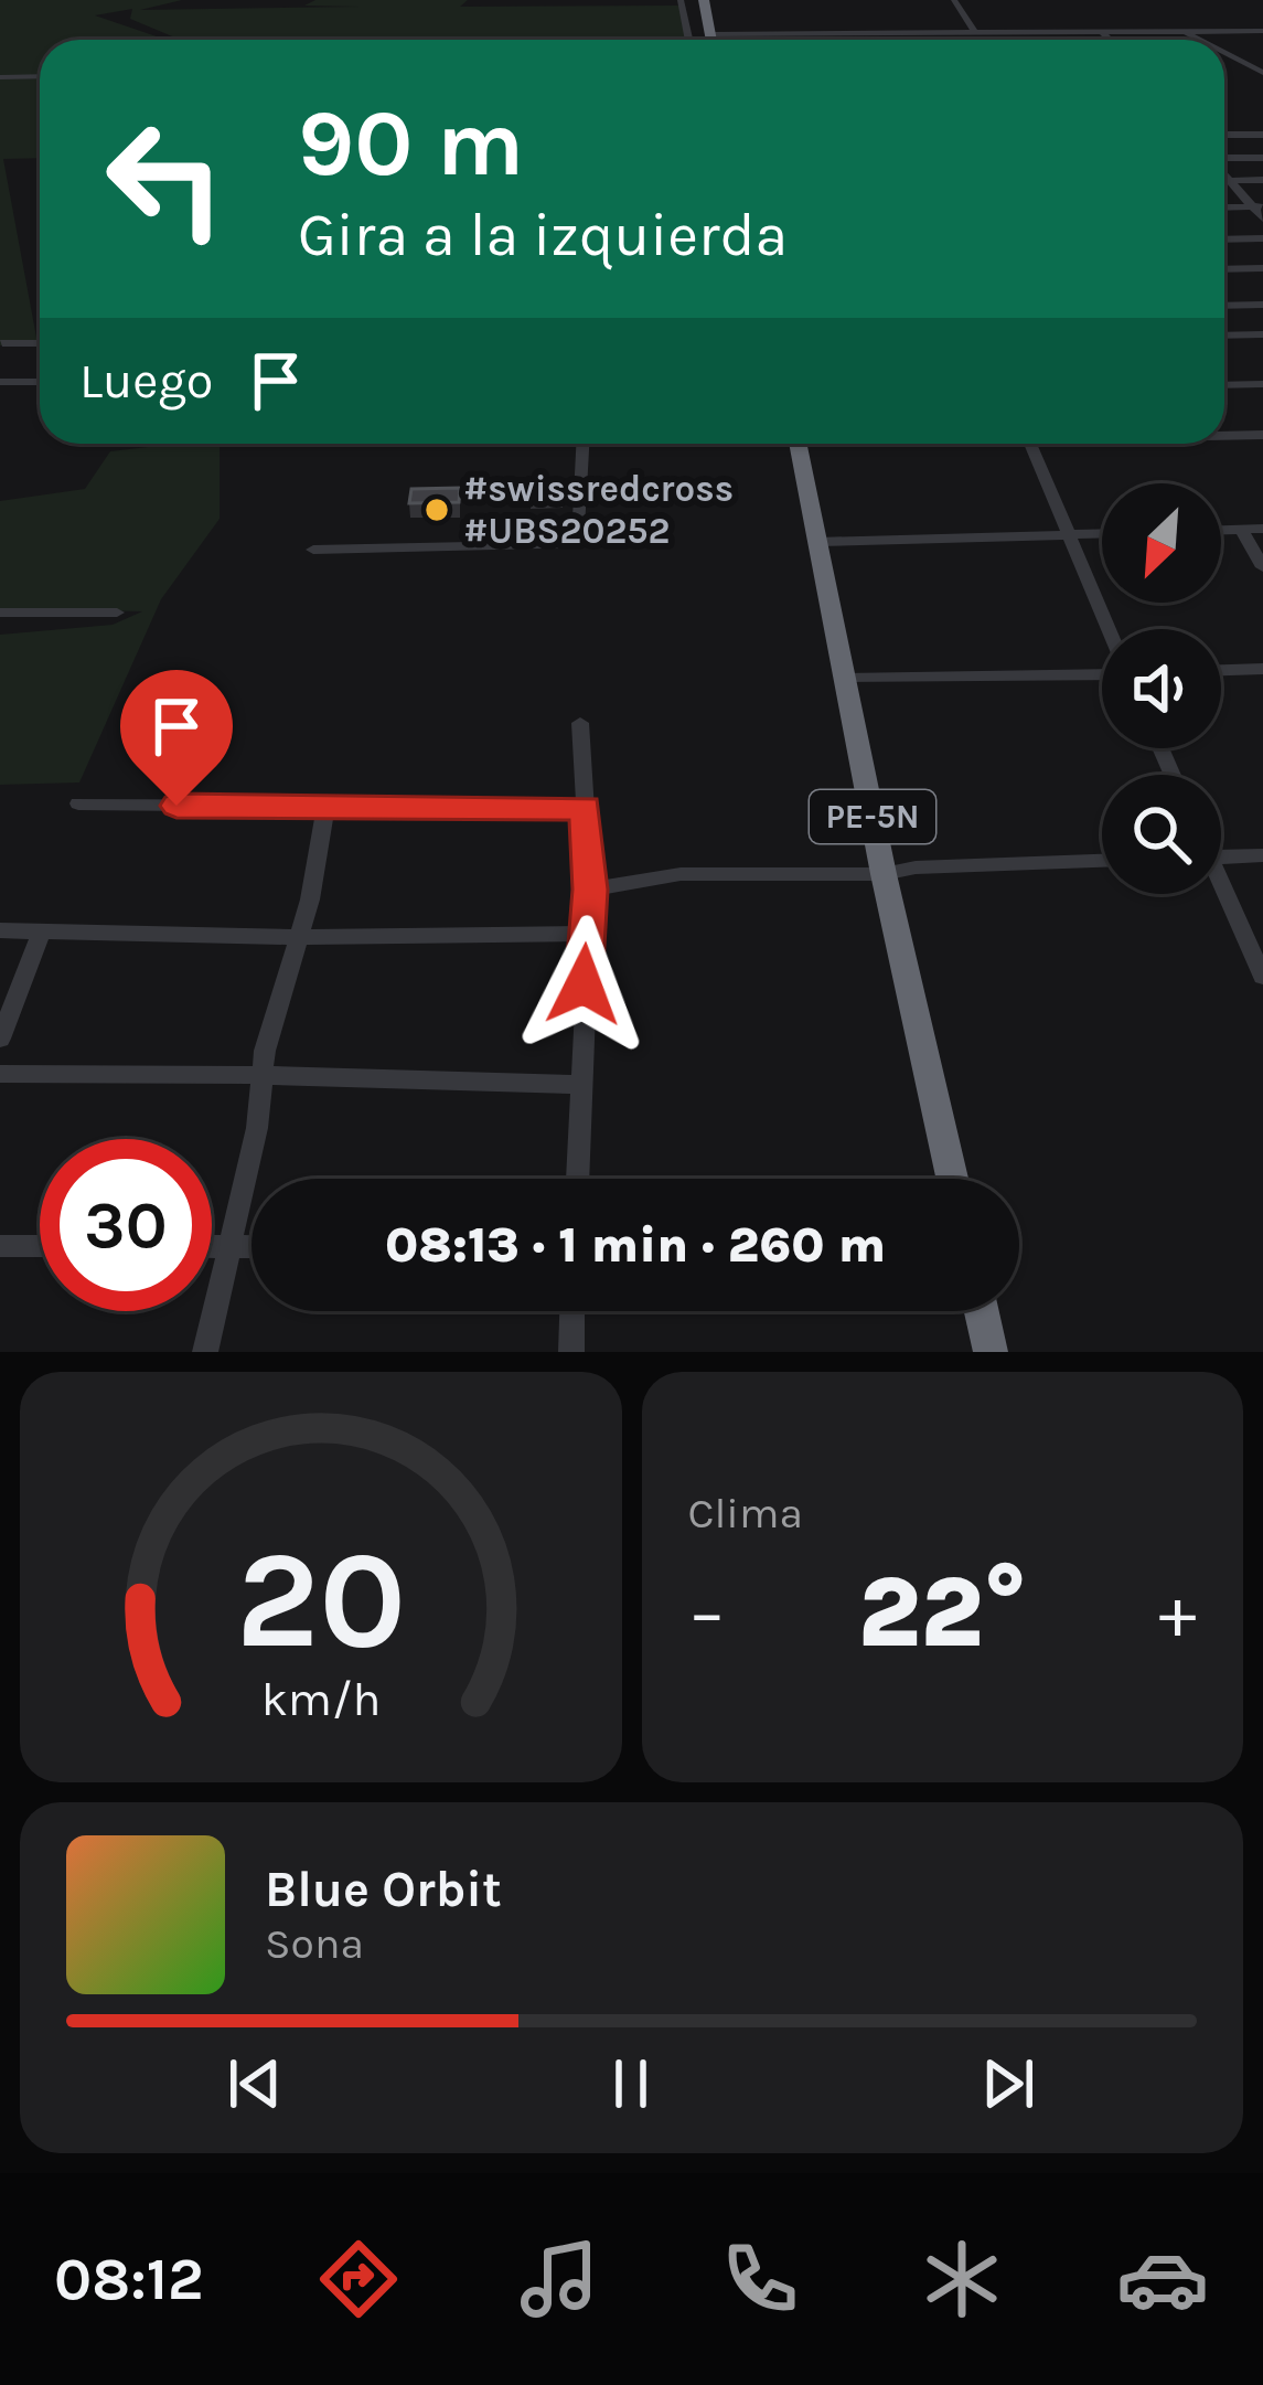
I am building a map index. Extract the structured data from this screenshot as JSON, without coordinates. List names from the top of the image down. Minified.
{"streets":{"highway":["PE-5N"]},"places":["#swissredcross #UBS20252"],"north":"bottom left","page":{"turn":["90 m","Gira a la izquierda"],"then":"Luego","limit":"30","trip":"08:13 · 1 min · 260 m","tile":"Clima","heat":["−","22°","+"],"song":["Blue Orbit","Sona"],"tabs":"08:12","gauge":["20","km/h"]}}
